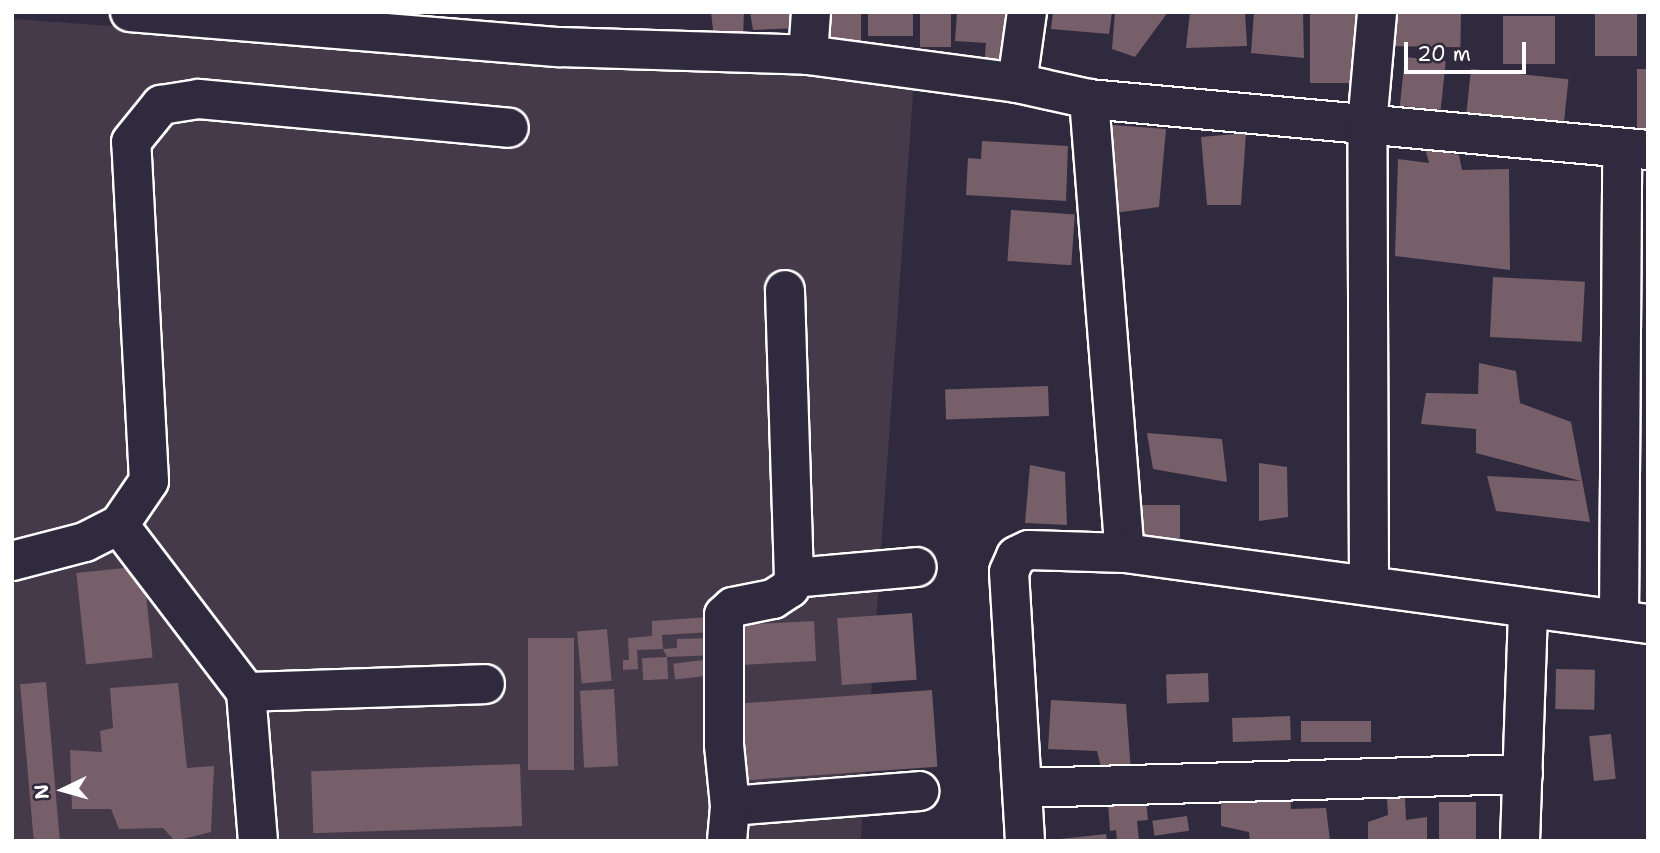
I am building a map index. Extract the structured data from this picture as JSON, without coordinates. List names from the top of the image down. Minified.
{"scale_bar":"20 m","north":"left"}
